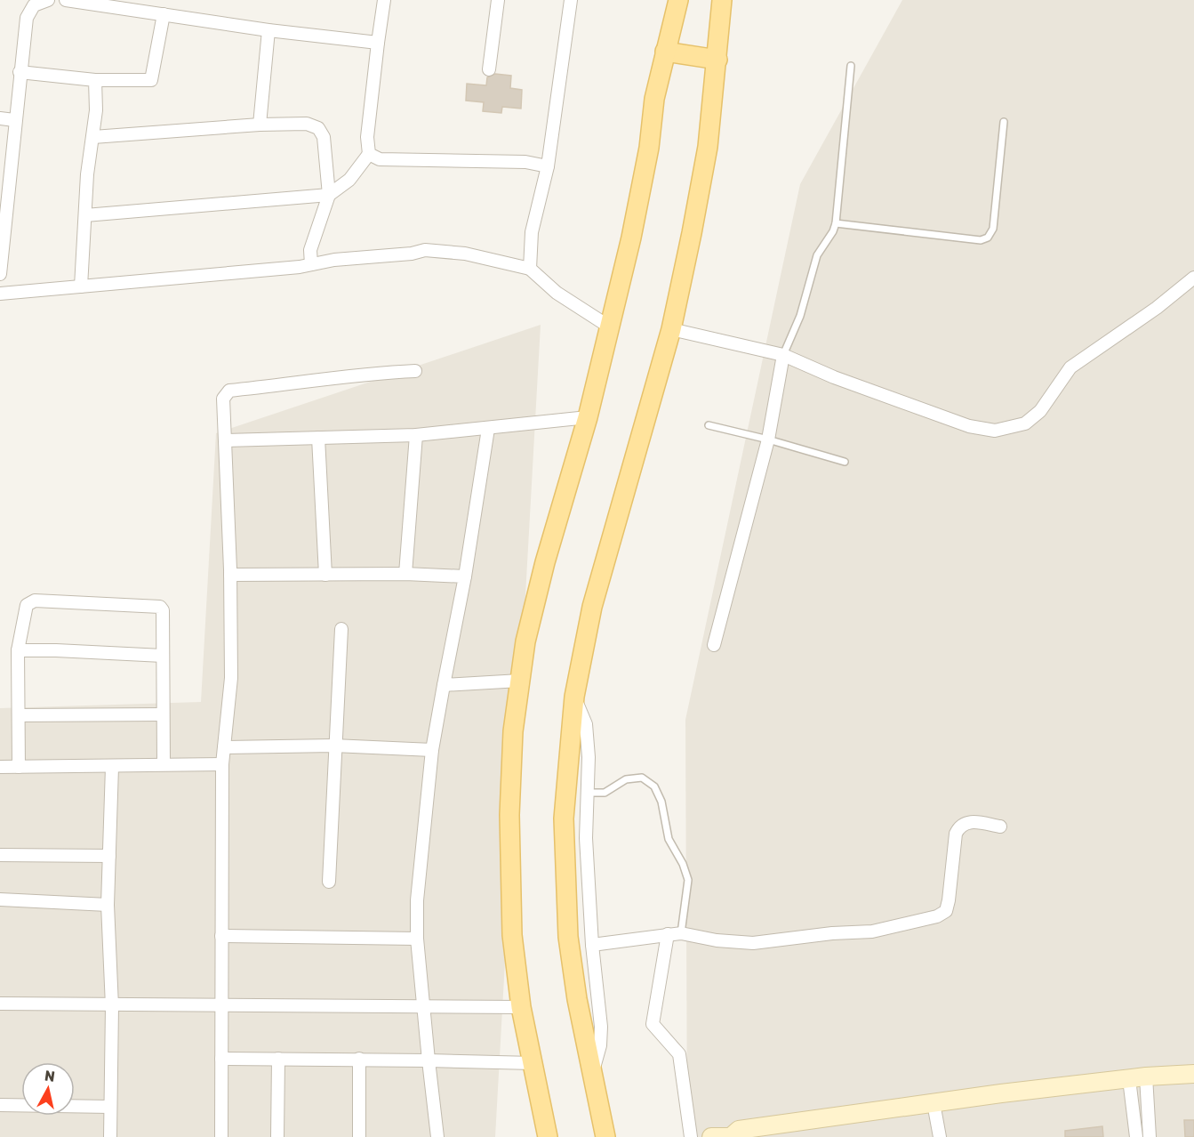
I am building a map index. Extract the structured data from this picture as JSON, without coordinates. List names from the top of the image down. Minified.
{"north":"top"}
